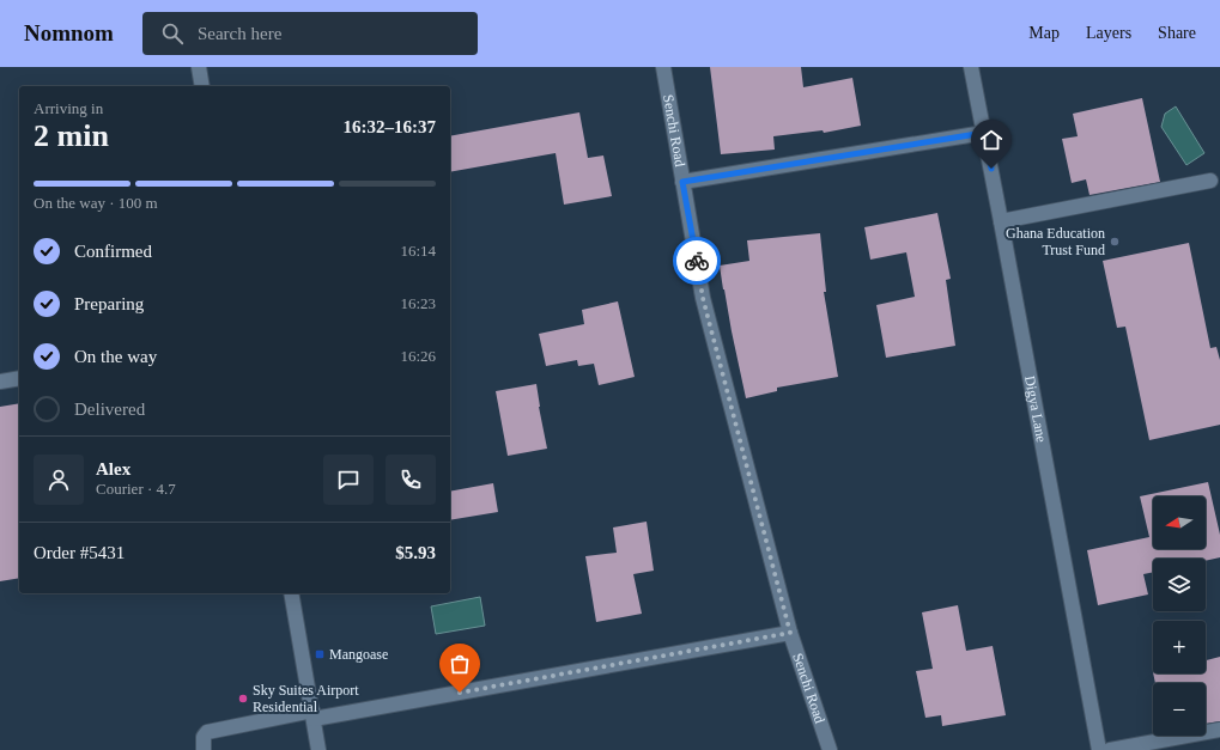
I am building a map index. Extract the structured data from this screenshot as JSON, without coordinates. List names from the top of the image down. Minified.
{"streets":{"street":["Senchi Road","Digya Lane"]},"places":{"other":["Ghana Education Trust Fund","Sky Suites Airport Residential"],"transit":["Mangoase"]},"north":"left","page":{"header":"Nomnom","search":"Search here","nav":["Map","Layers","Share"],"heading":["2 min","Arriving in","16:32–16:37"],"panel":["Alex","Courier · 4.7","Order #5431","$5.93"],"bar":"On the way · 100 m","list":[["Confirmed","16:14"],["Preparing","16:23"],["On the way","16:26"],"Delivered"],"map_buttons":["+","−"]}}
